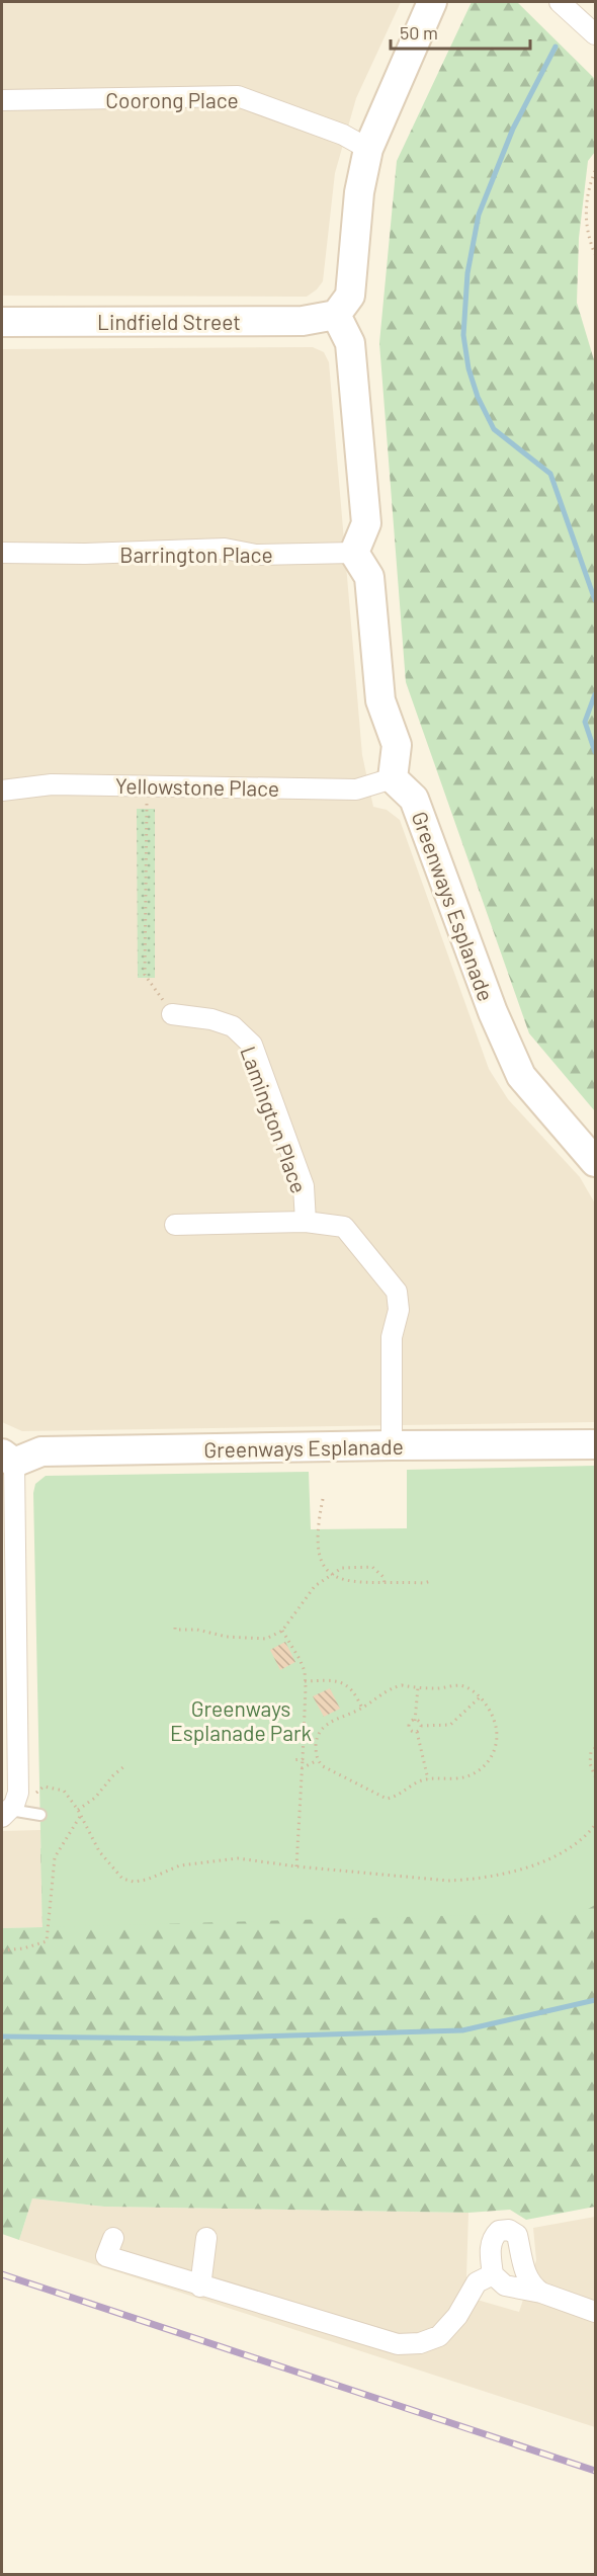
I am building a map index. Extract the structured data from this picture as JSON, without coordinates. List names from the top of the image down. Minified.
{"streets":{"street":["Coorong Place","Lindfield Street","Barrington Place","Yellowstone Place","Greenways Esplanade","Lamington Place"]},"crossings":[["Yellowstone Place","Greenways Esplanade"],["Greenways Esplanade","Lamington Place"]],"parks":["Greenways Esplanade Park"],"scale_bar":"50 m"}
